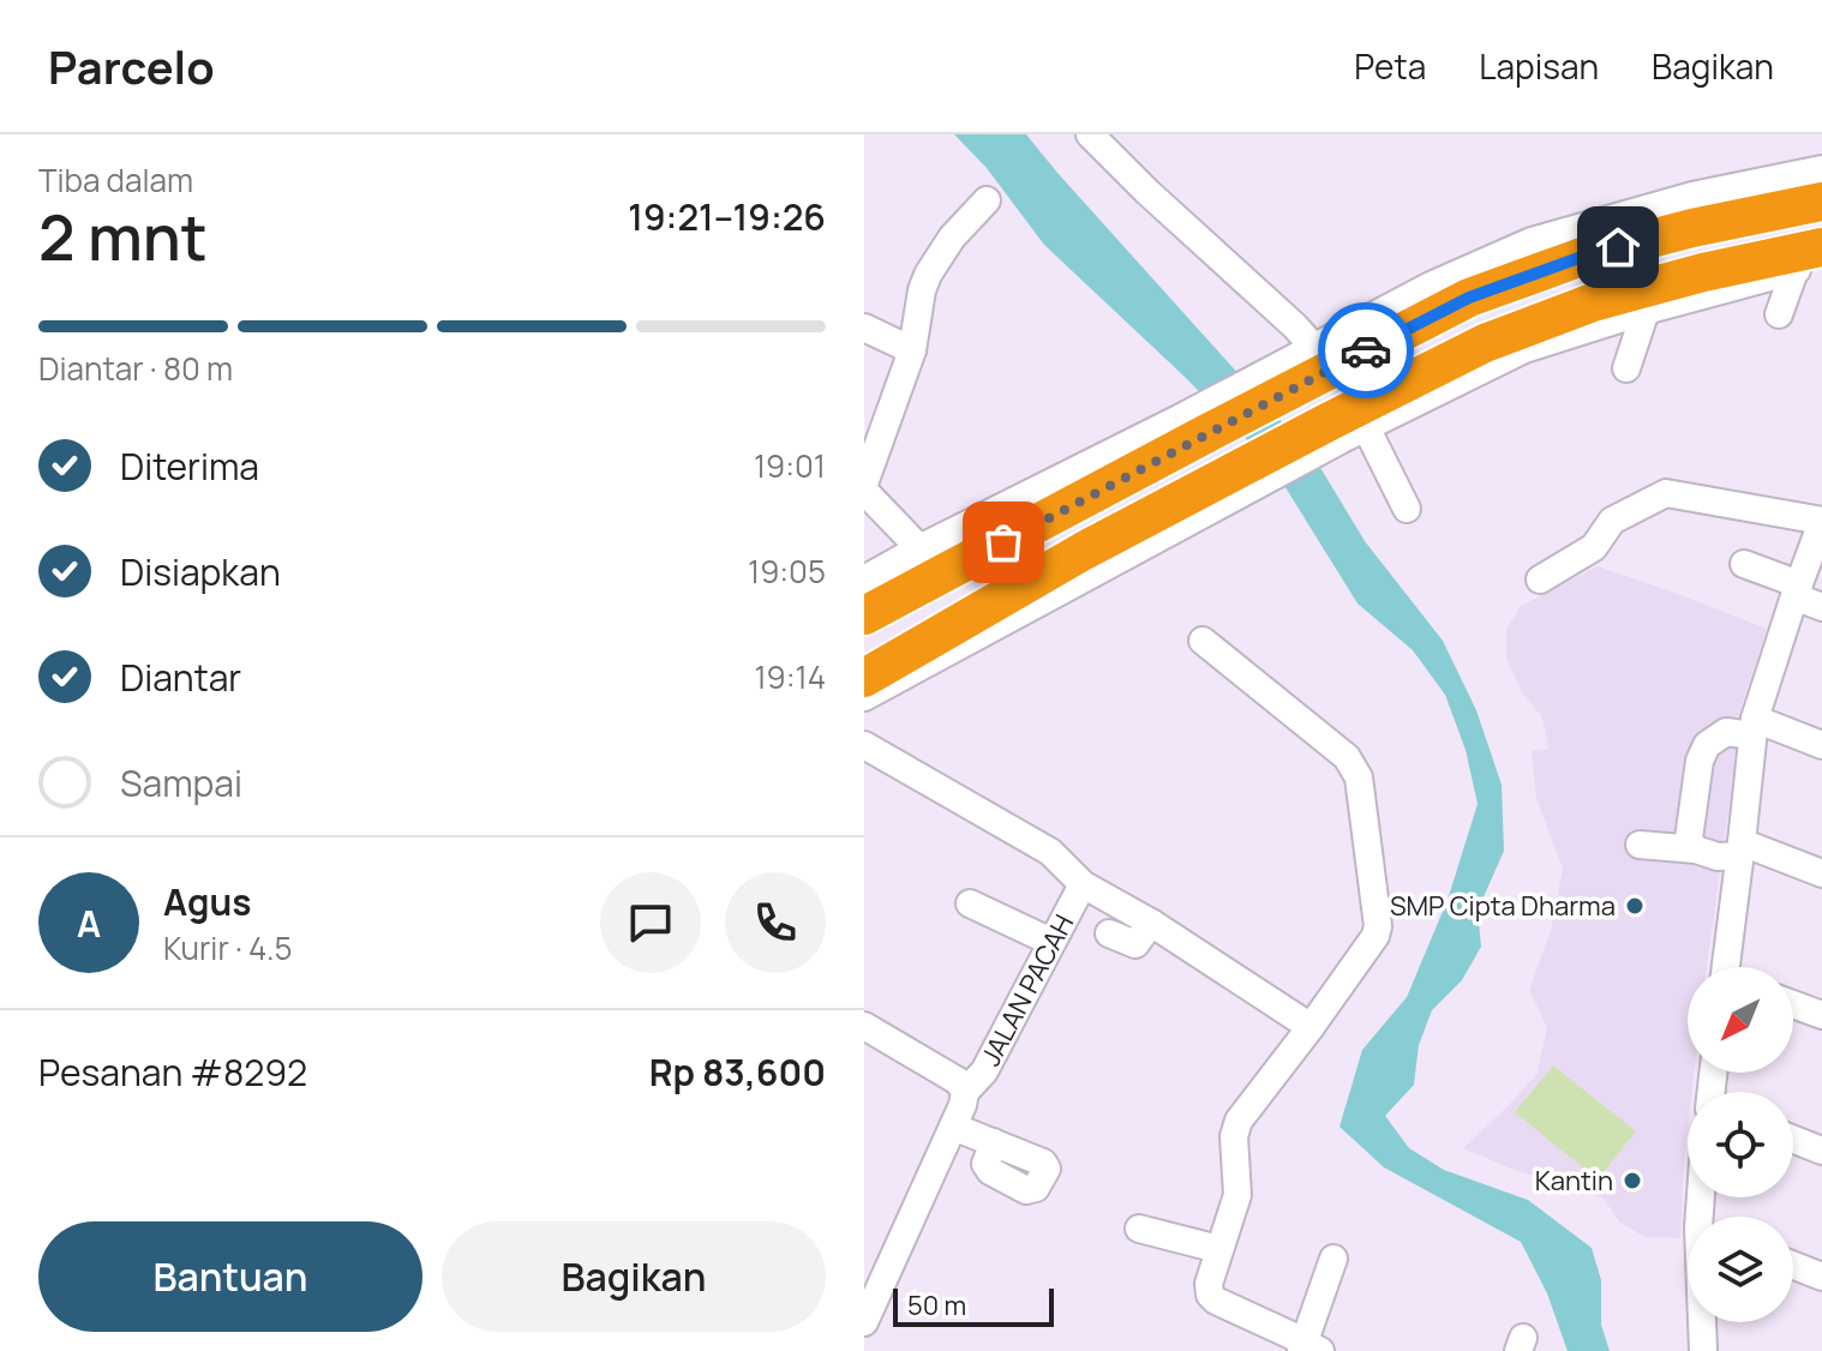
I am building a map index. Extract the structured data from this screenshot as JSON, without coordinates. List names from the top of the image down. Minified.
{"streets":{"street":["JALAN PACAH"]},"places":["SMP Cipta Dharma","Kantin"],"scale_bar":"50 m","north":"bottom left","page":{"header":"Parcelo","nav":["Peta","Lapisan","Bagikan"],"heading":["2 mnt","Tiba dalam","19:21–19:26"],"panel":["Agus","Kurir · 4.5","Pesanan #8292","Rp 83,600"],"bar":"Diantar · 80 m","list":[["Diterima","19:01"],["Disiapkan","19:05"],["Diantar","19:14"],"Sampai"],"round":"A","buttons":["Bantuan","Bagikan"],"scale":"50 m"}}
